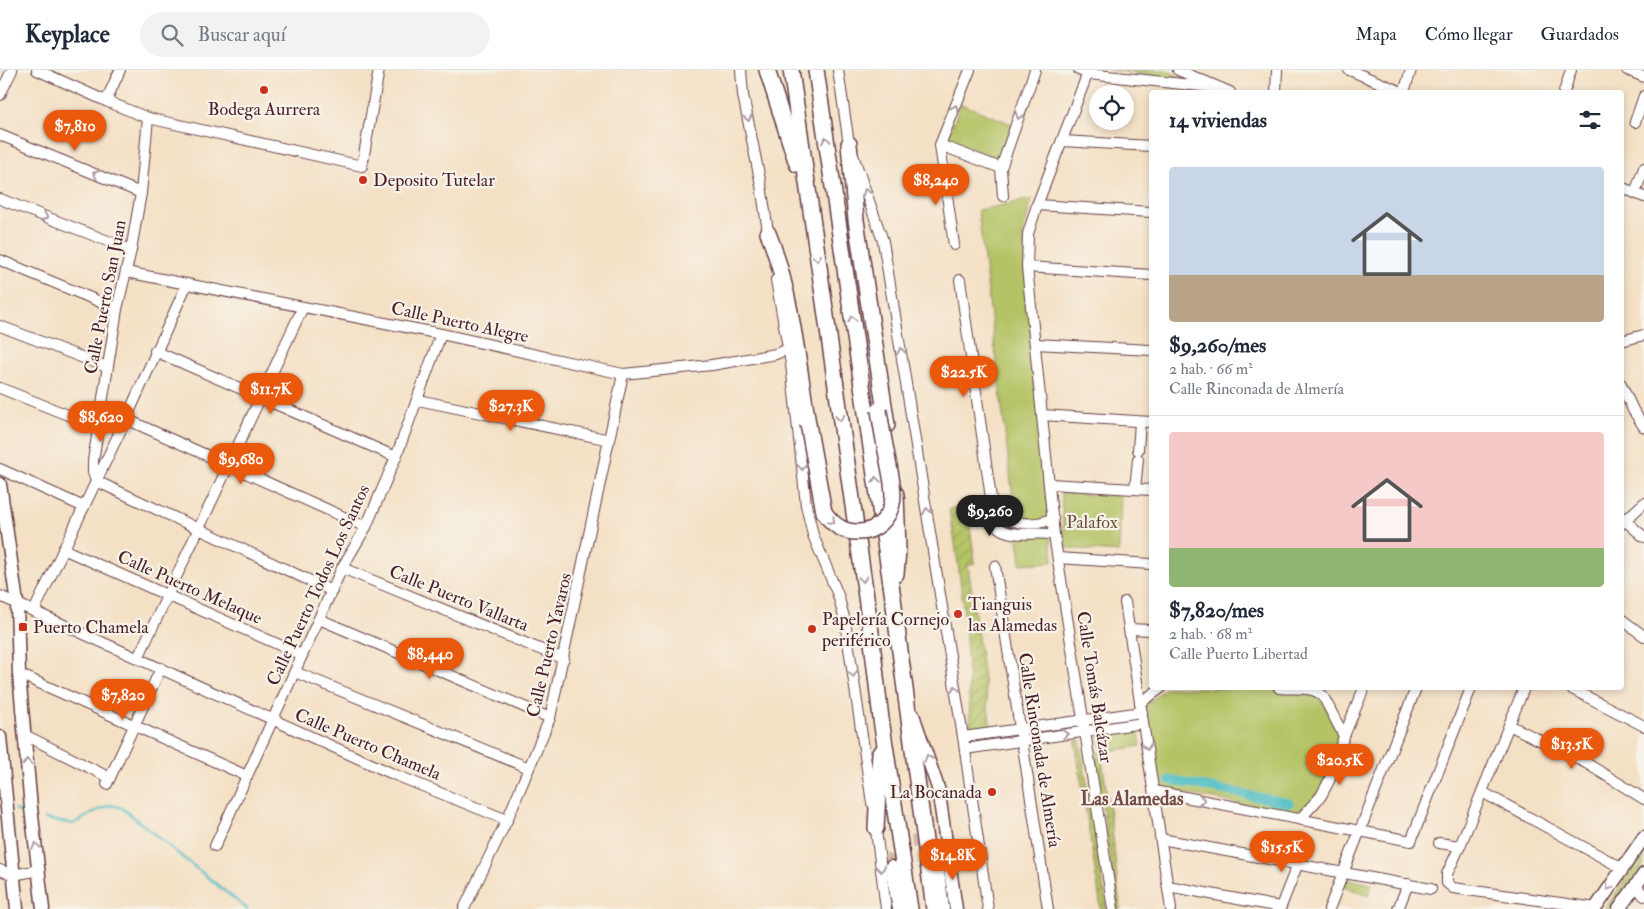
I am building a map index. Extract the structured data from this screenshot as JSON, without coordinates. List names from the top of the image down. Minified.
{"streets":{"street":["Calle Puerto San Juan","Calle Puerto Alegre","Calle Puerto Todos Los Santos","Calle Puerto Melaque","Calle Puerto Vallarta","Calle Puerto Yavaros","Calle Tomás Balcázar","Calle Puerto Chamela","Calle Rinconada de Almería"]},"crossings":[["Calle Puerto San Juan","Calle Puerto Alegre"],["Calle Puerto San Juan","Calle Puerto Melaque"],["Calle Puerto San Juan","Calle Puerto Chamela"],["Calle Puerto Alegre","Calle Puerto Todos Los Santos"],["Calle Puerto Alegre","Calle Puerto Yavaros"],["Calle Puerto Todos Los Santos","Calle Puerto Melaque"],["Calle Puerto Todos Los Santos","Calle Puerto Vallarta"],["Calle Puerto Todos Los Santos","Calle Puerto Chamela"],["Calle Puerto Vallarta","Calle Puerto Yavaros"],["Calle Puerto Yavaros","Calle Puerto Chamela"]],"districts":["Las Alamedas"],"parks":["Palafox"],"places":{"other":["Bodega Aurrera","Deposito Tutelar","Tianguis las Alamedas","Papelería Cornejo periférico","La Bocanada"],"transit":["Puerto Chamela"]},"page":{"header":"Keyplace","search":"Buscar aquí","nav":["Mapa","Cómo llegar","Guardados"],"heading":"14 viviendas","price":["$7,810","$8,240","$22.5K","$11.7K","$27.3K","$8,620","$9,680","$9,260","$8,440","$7,820","$13.5K","$20.5K","$15.5K","$14.8K"],"list":[{"name":"$9,260/mes","note":"2 hab. · 66 m² · Calle Rinconada de Almería"},{"name":"$7,820/mes","note":"2 hab. · 68 m² · Calle Puerto Libertad"}]}}
